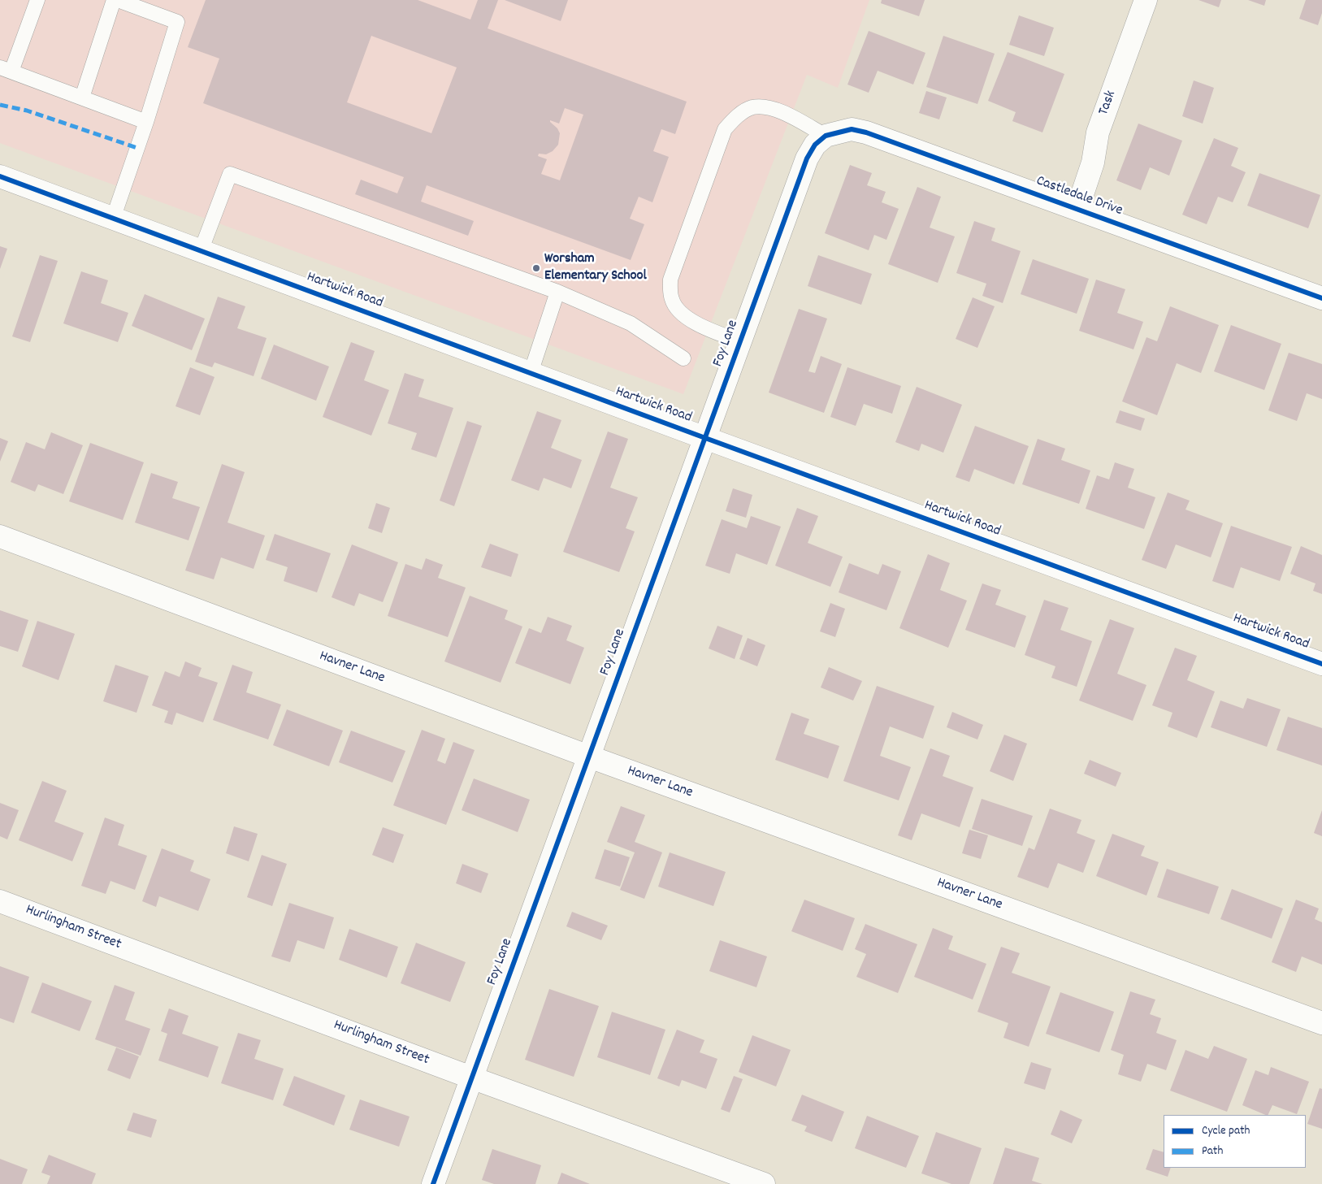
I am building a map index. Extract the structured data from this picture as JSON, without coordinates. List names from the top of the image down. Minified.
{"streets":{"street":["Task","Castledale Drive","Hartwick Road","Foy Lane","Havner Lane","Hurlingham Street"]},"crossings":[["Task","Castledale Drive"],["Castledale Drive","Foy Lane"],["Hartwick Road","Foy Lane"],["Foy Lane","Havner Lane"],["Foy Lane","Hurlingham Street"]],"places":["Worsham Elementary School"],"legend":["Cycle path","Path"]}
